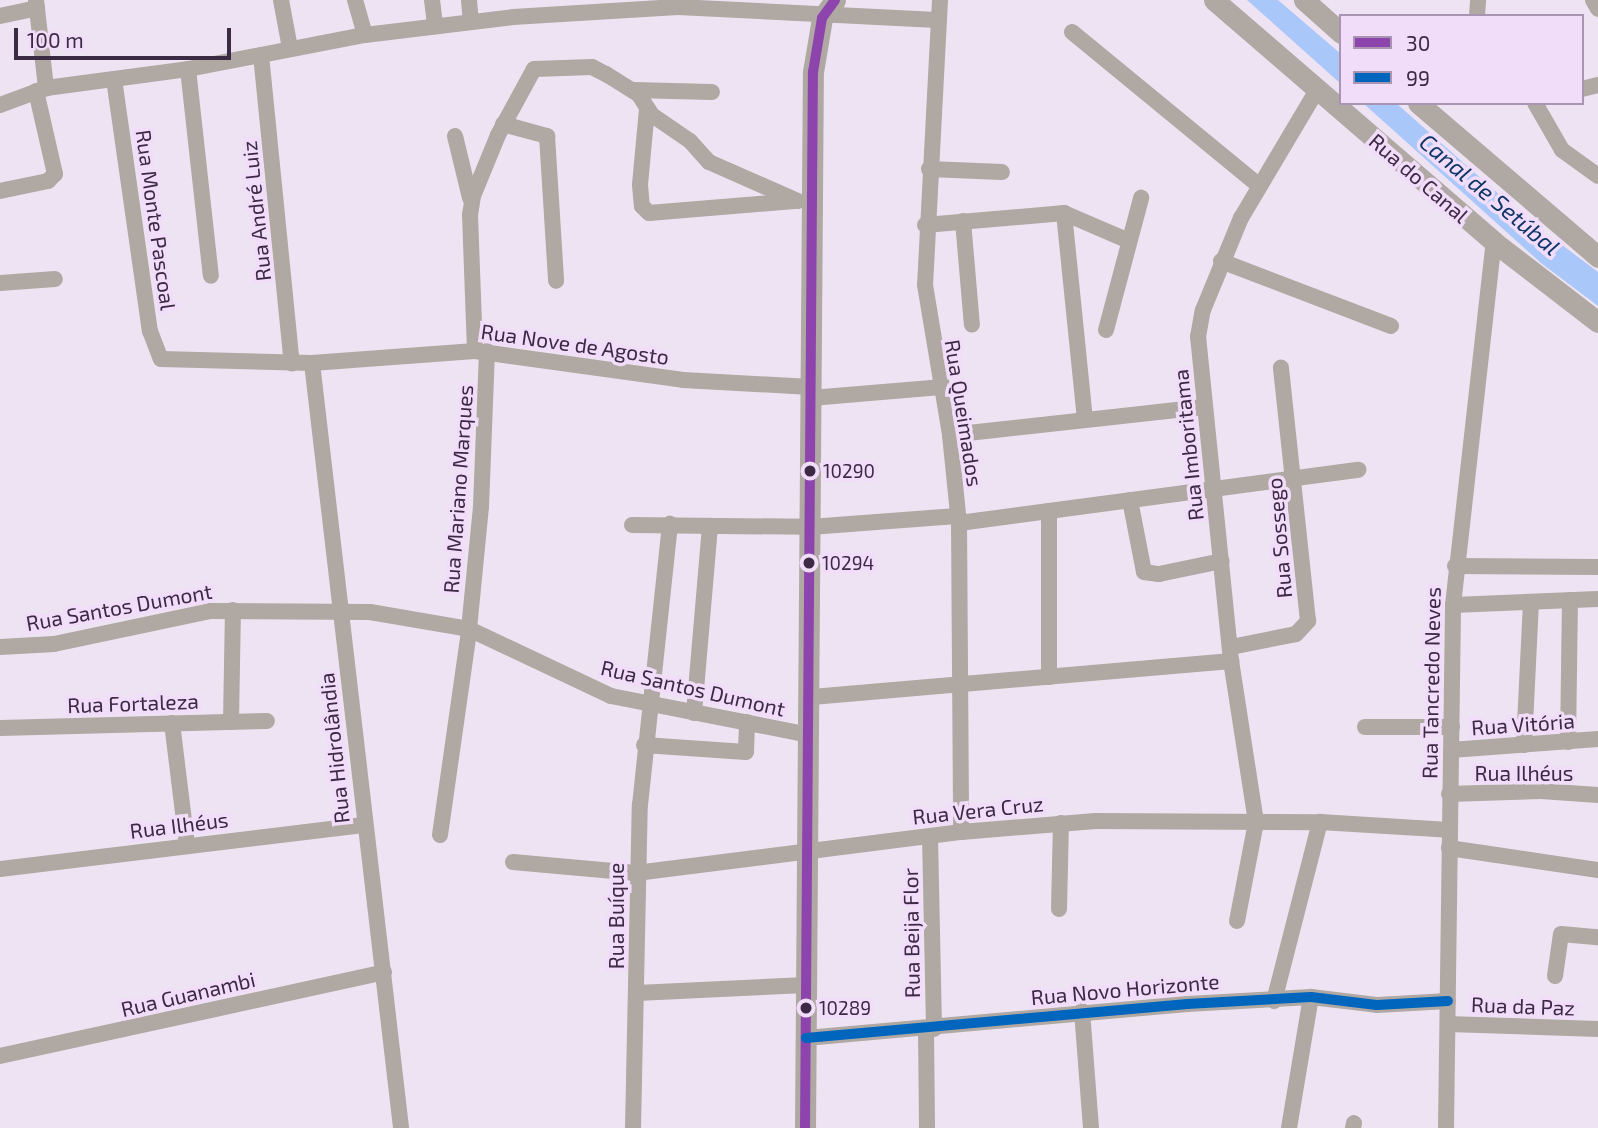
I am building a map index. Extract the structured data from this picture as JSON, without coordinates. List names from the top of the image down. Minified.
{"streets":{"street":["Rua do Canal","Rua André Luiz","Rua Monte Pascoal","Rua Nove de Agosto","Rua Queimados","Rua Imboritama","Rua Mariano Marques","Rua Sossego","Rua Santos Dumont","Rua Tancredo Neves","Rua Fortaleza","Rua Vitória","Rua Hidrolândia","Rua Ilhéus","Rua Vera Cruz","Rua Buíque","Rua Beija Flor","Rua Novo Horizonte","Rua Guanambi","Rua da Paz"]},"crossings":[["Rua do Canal","Rua Imboritama"],["Rua do Canal","Rua Tancredo Neves"],["Rua André Luiz","Rua Nove de Agosto"],["Rua Monte Pascoal","Rua Nove de Agosto"],["Rua Nove de Agosto","Rua Queimados"],["Rua Nove de Agosto","Rua Mariano Marques"],["Rua Nove de Agosto","Rua Hidrolândia"],["Rua Queimados","Rua Vera Cruz"],["Rua Imboritama","Rua Sossego"],["Rua Imboritama","Rua Vera Cruz"],["Rua Mariano Marques","Rua Santos Dumont"],["Rua Santos Dumont","Rua Hidrolândia"],["Rua Santos Dumont","Rua Buíque"],["Rua Tancredo Neves","Rua Vitória"],["Rua Tancredo Neves","Rua Ilhéus"],["Rua Tancredo Neves","Rua Vera Cruz"],["Rua Tancredo Neves","Rua Novo Horizonte"],["Rua Tancredo Neves","Rua da Paz"],["Rua Hidrolândia","Rua Ilhéus"],["Rua Hidrolândia","Rua Guanambi"],["Rua Vera Cruz","Rua Buíque"],["Rua Vera Cruz","Rua Beija Flor"],["Rua Beija Flor","Rua Novo Horizonte"]],"water":["Canal de Setúbal"],"places":["10290","10294","10289"],"lines":["transit line 30","transit line 99"],"legend":["30","99"],"scale_bar":"100 m"}
